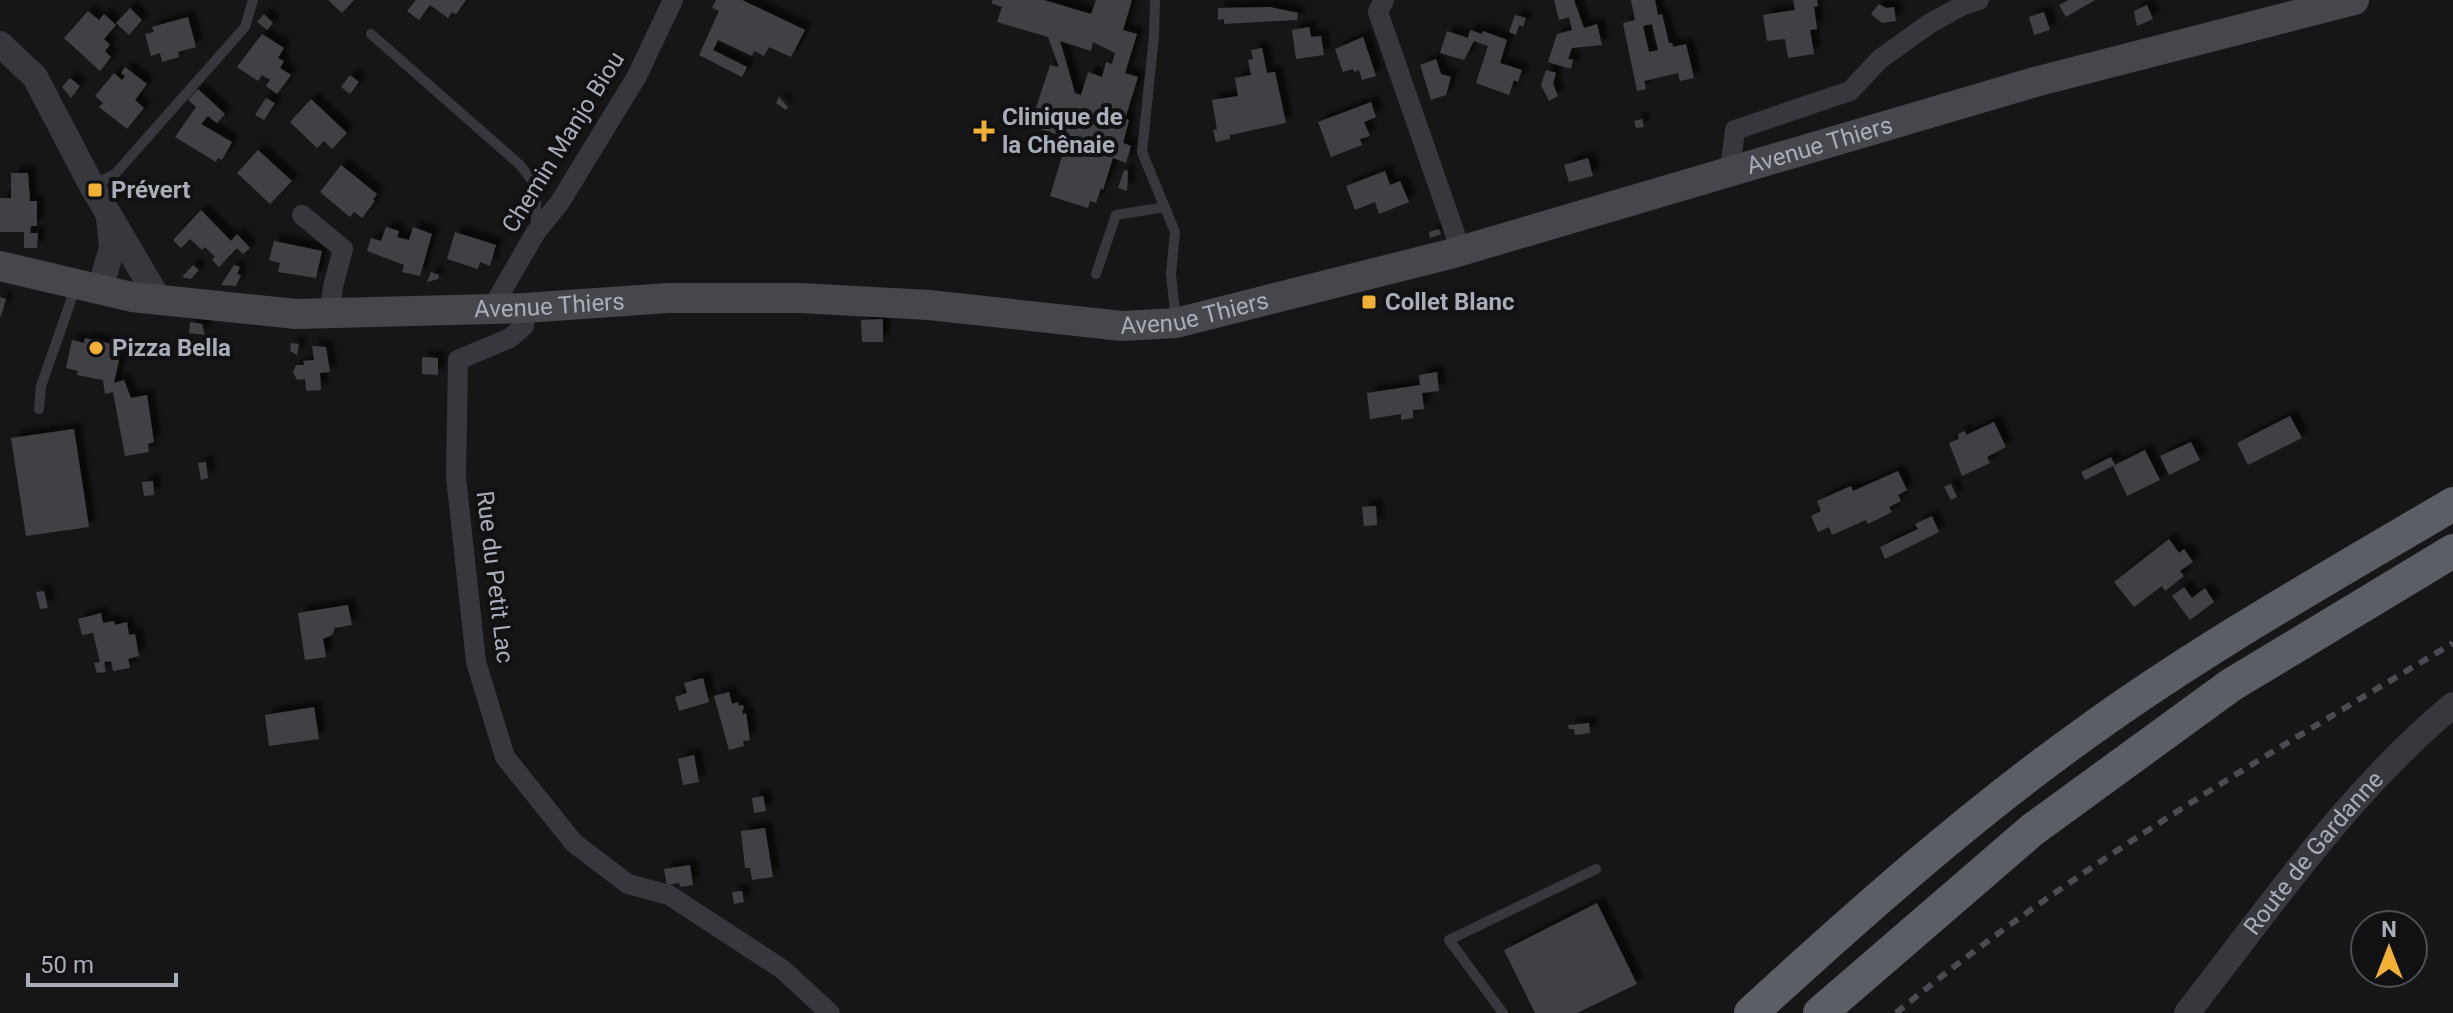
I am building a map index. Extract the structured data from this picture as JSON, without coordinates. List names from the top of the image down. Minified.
{"streets":{"main road":["Avenue Thiers"],"street":["Chemin Manjo Biou","Rue du Petit Lac","Route de Gardanne"]},"crossings":[["Chemin Manjo Biou","Avenue Thiers"],["Avenue Thiers","Rue du Petit Lac"]],"places":{"health":["Clinique de la Chênaie"],"transit":["Prévert","Collet Blanc"],"other":["Pizza Bella"]},"scale_bar":"50 m","north":"top"}
